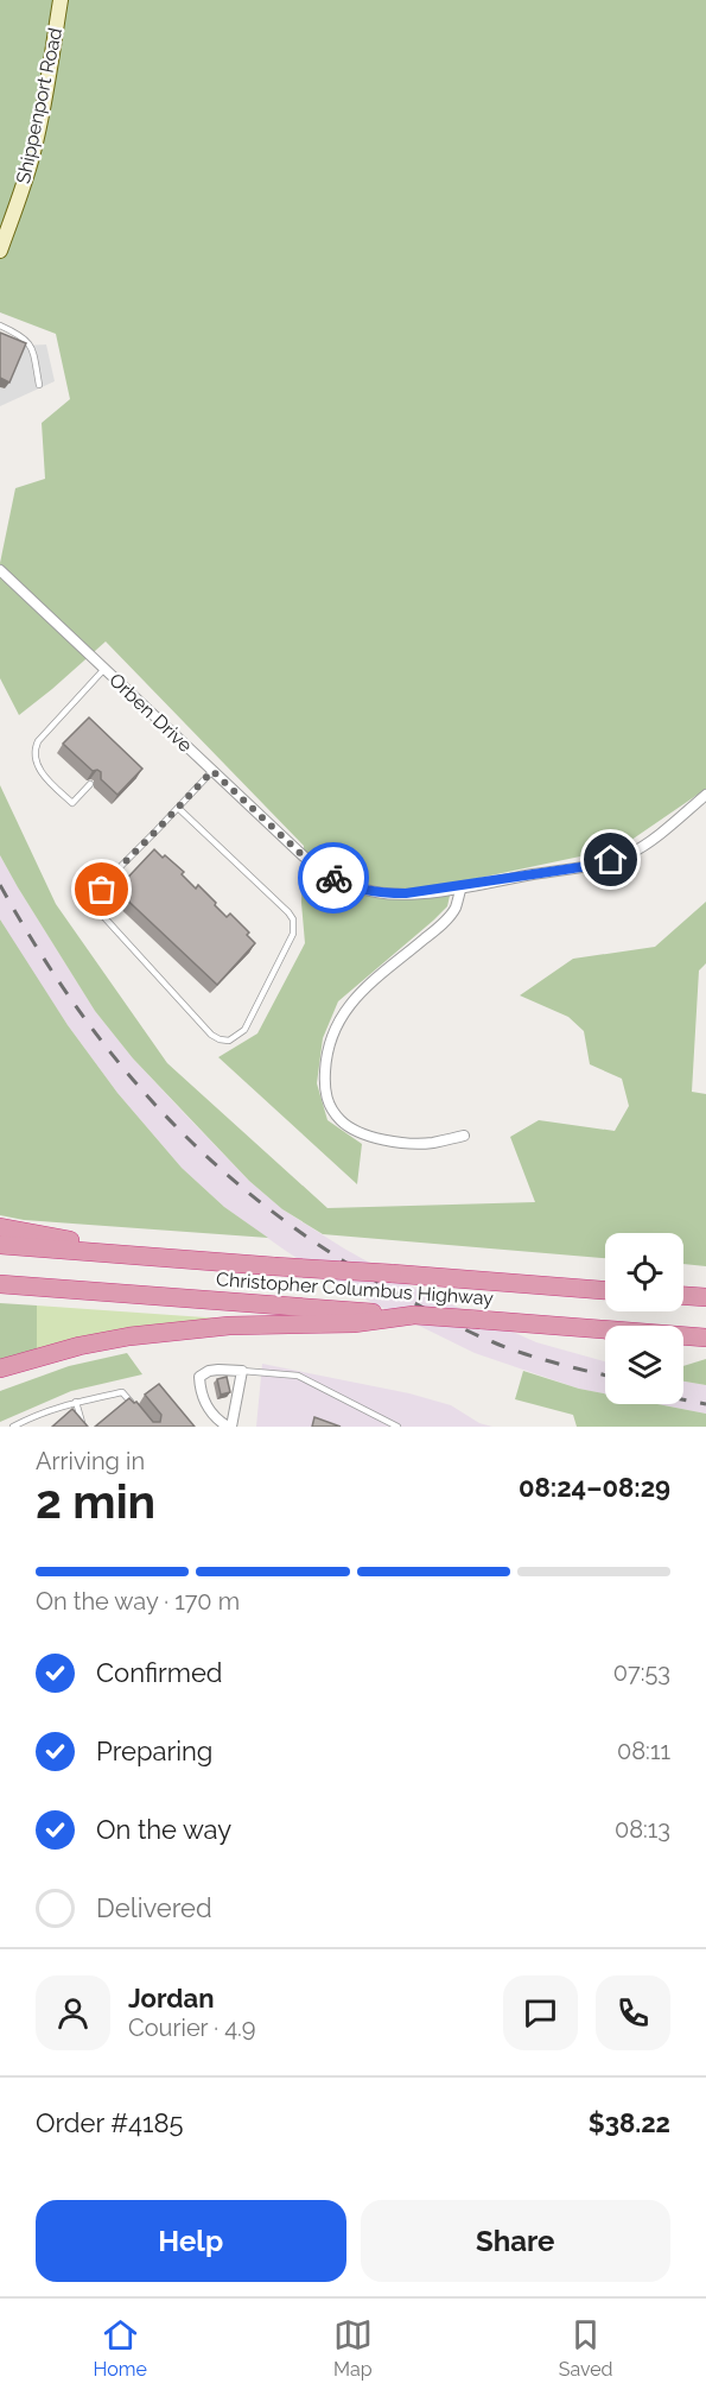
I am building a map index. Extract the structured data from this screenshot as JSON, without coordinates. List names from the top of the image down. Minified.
{"streets":{"highway":["Christopher Columbus Highway"],"street":["Shippenport Road","Orben Drive"]},"page":{"heading":["2 min","Arriving in","08:24–08:29"],"panel":["Jordan","Courier · 4.9","Order #4185","$38.22"],"bar":"On the way · 170 m","list":[["Confirmed","07:53"],["Preparing","08:11"],["On the way","08:13"],"Delivered"],"buttons":["Help","Share"],"tabs":["Home","Map","Saved"]}}
